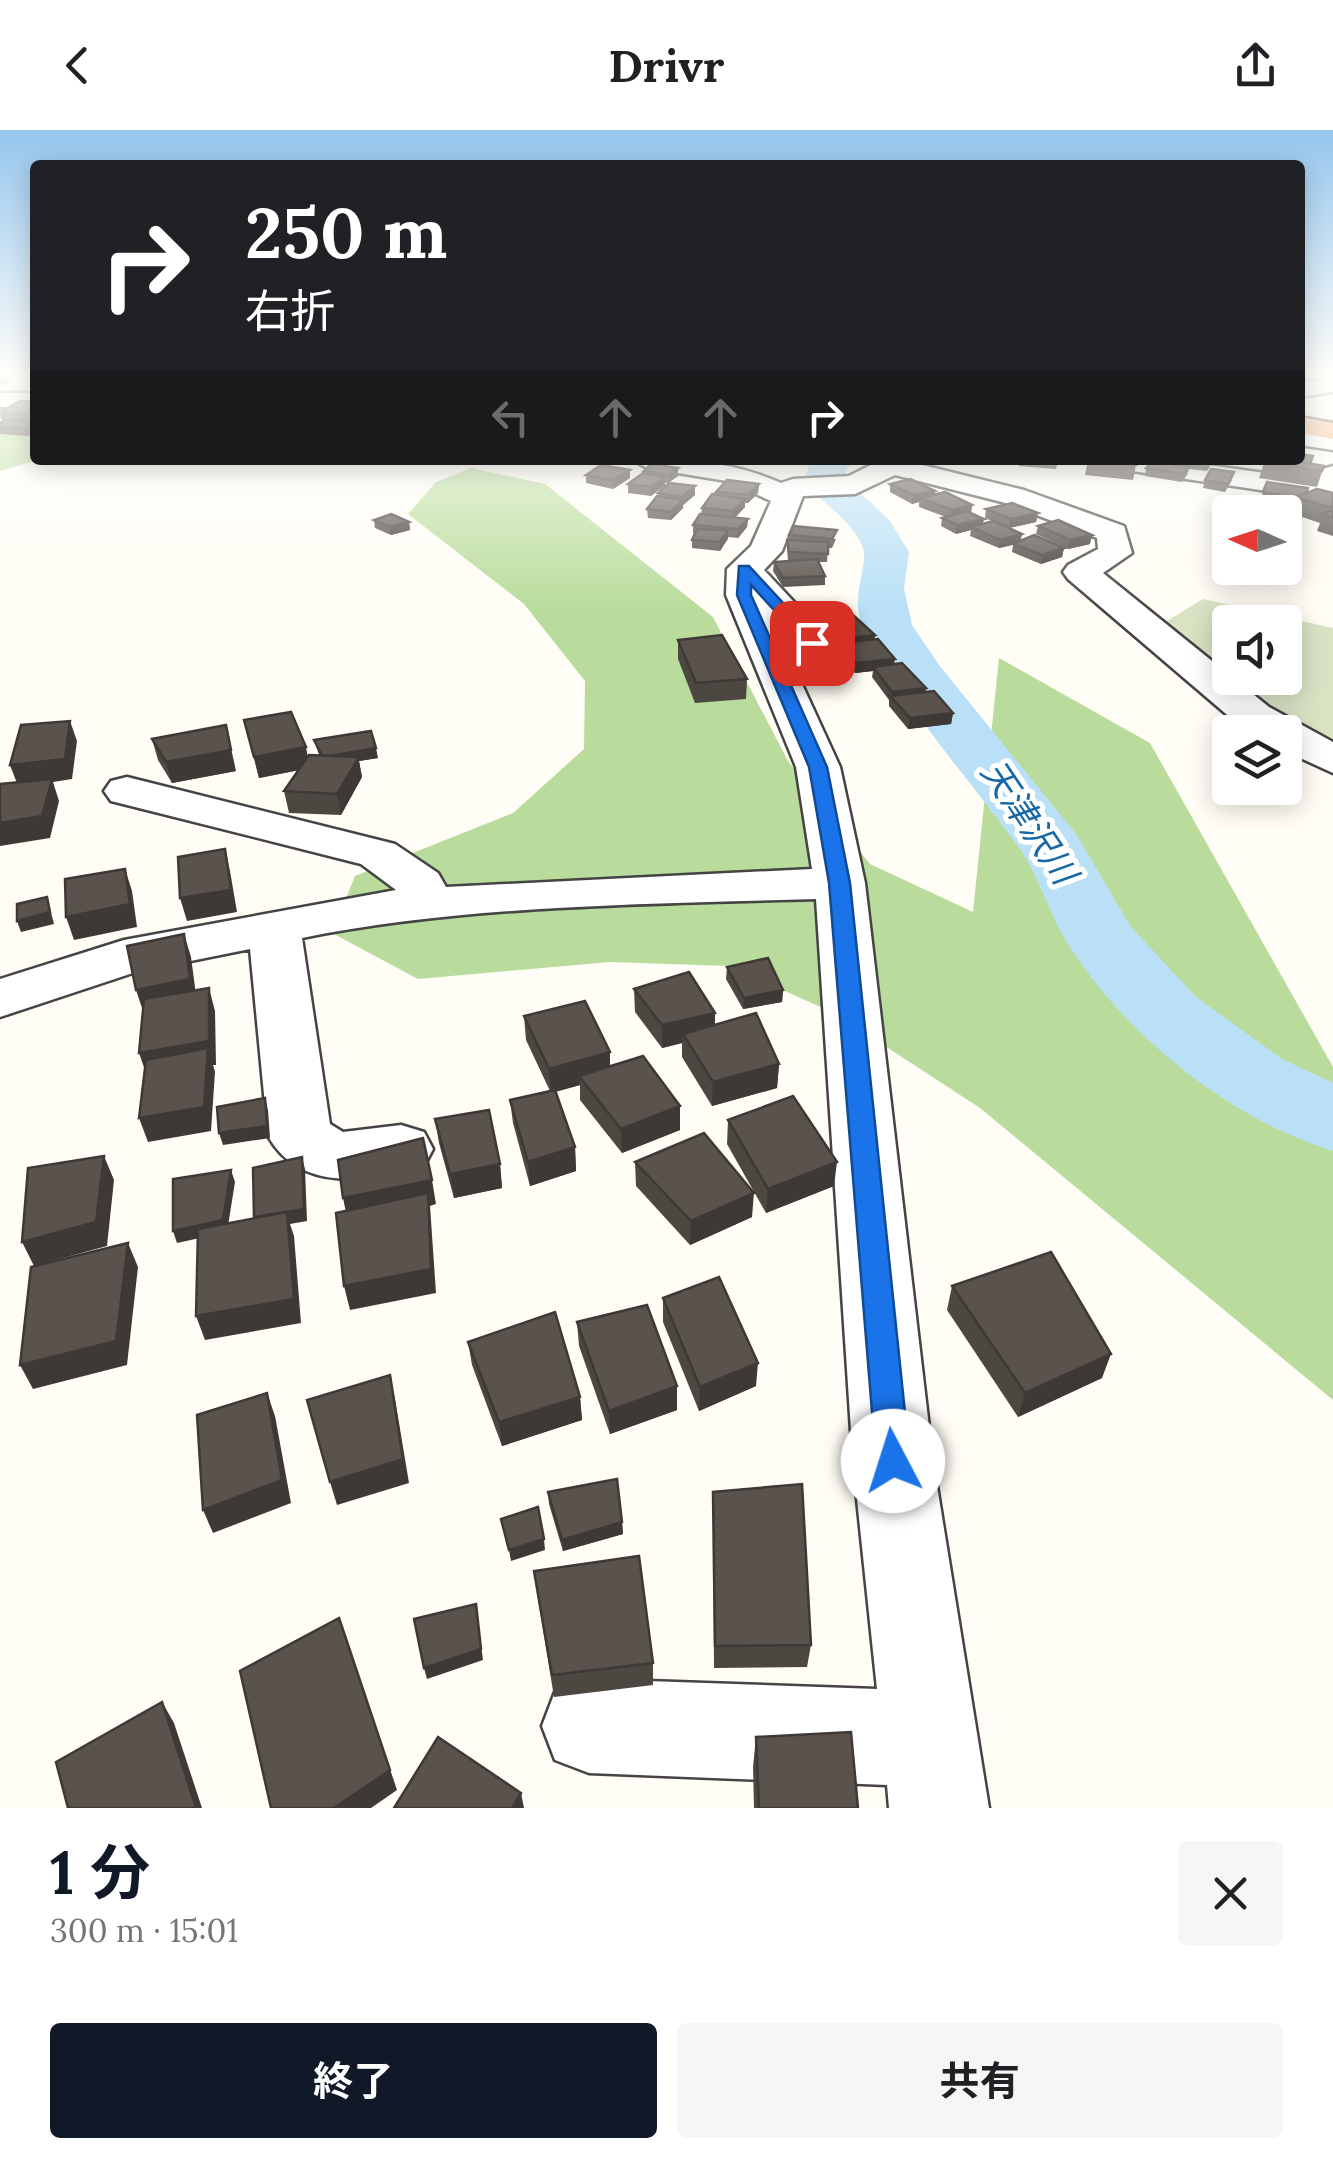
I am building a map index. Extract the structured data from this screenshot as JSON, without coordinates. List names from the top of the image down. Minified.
{"water":["天津沢川"],"north":"left","page":{"header":"Drivr","turn":["250 m","右折"],"heading":["1 分","300 m · 15:01"],"buttons":["終了","共有"]}}
